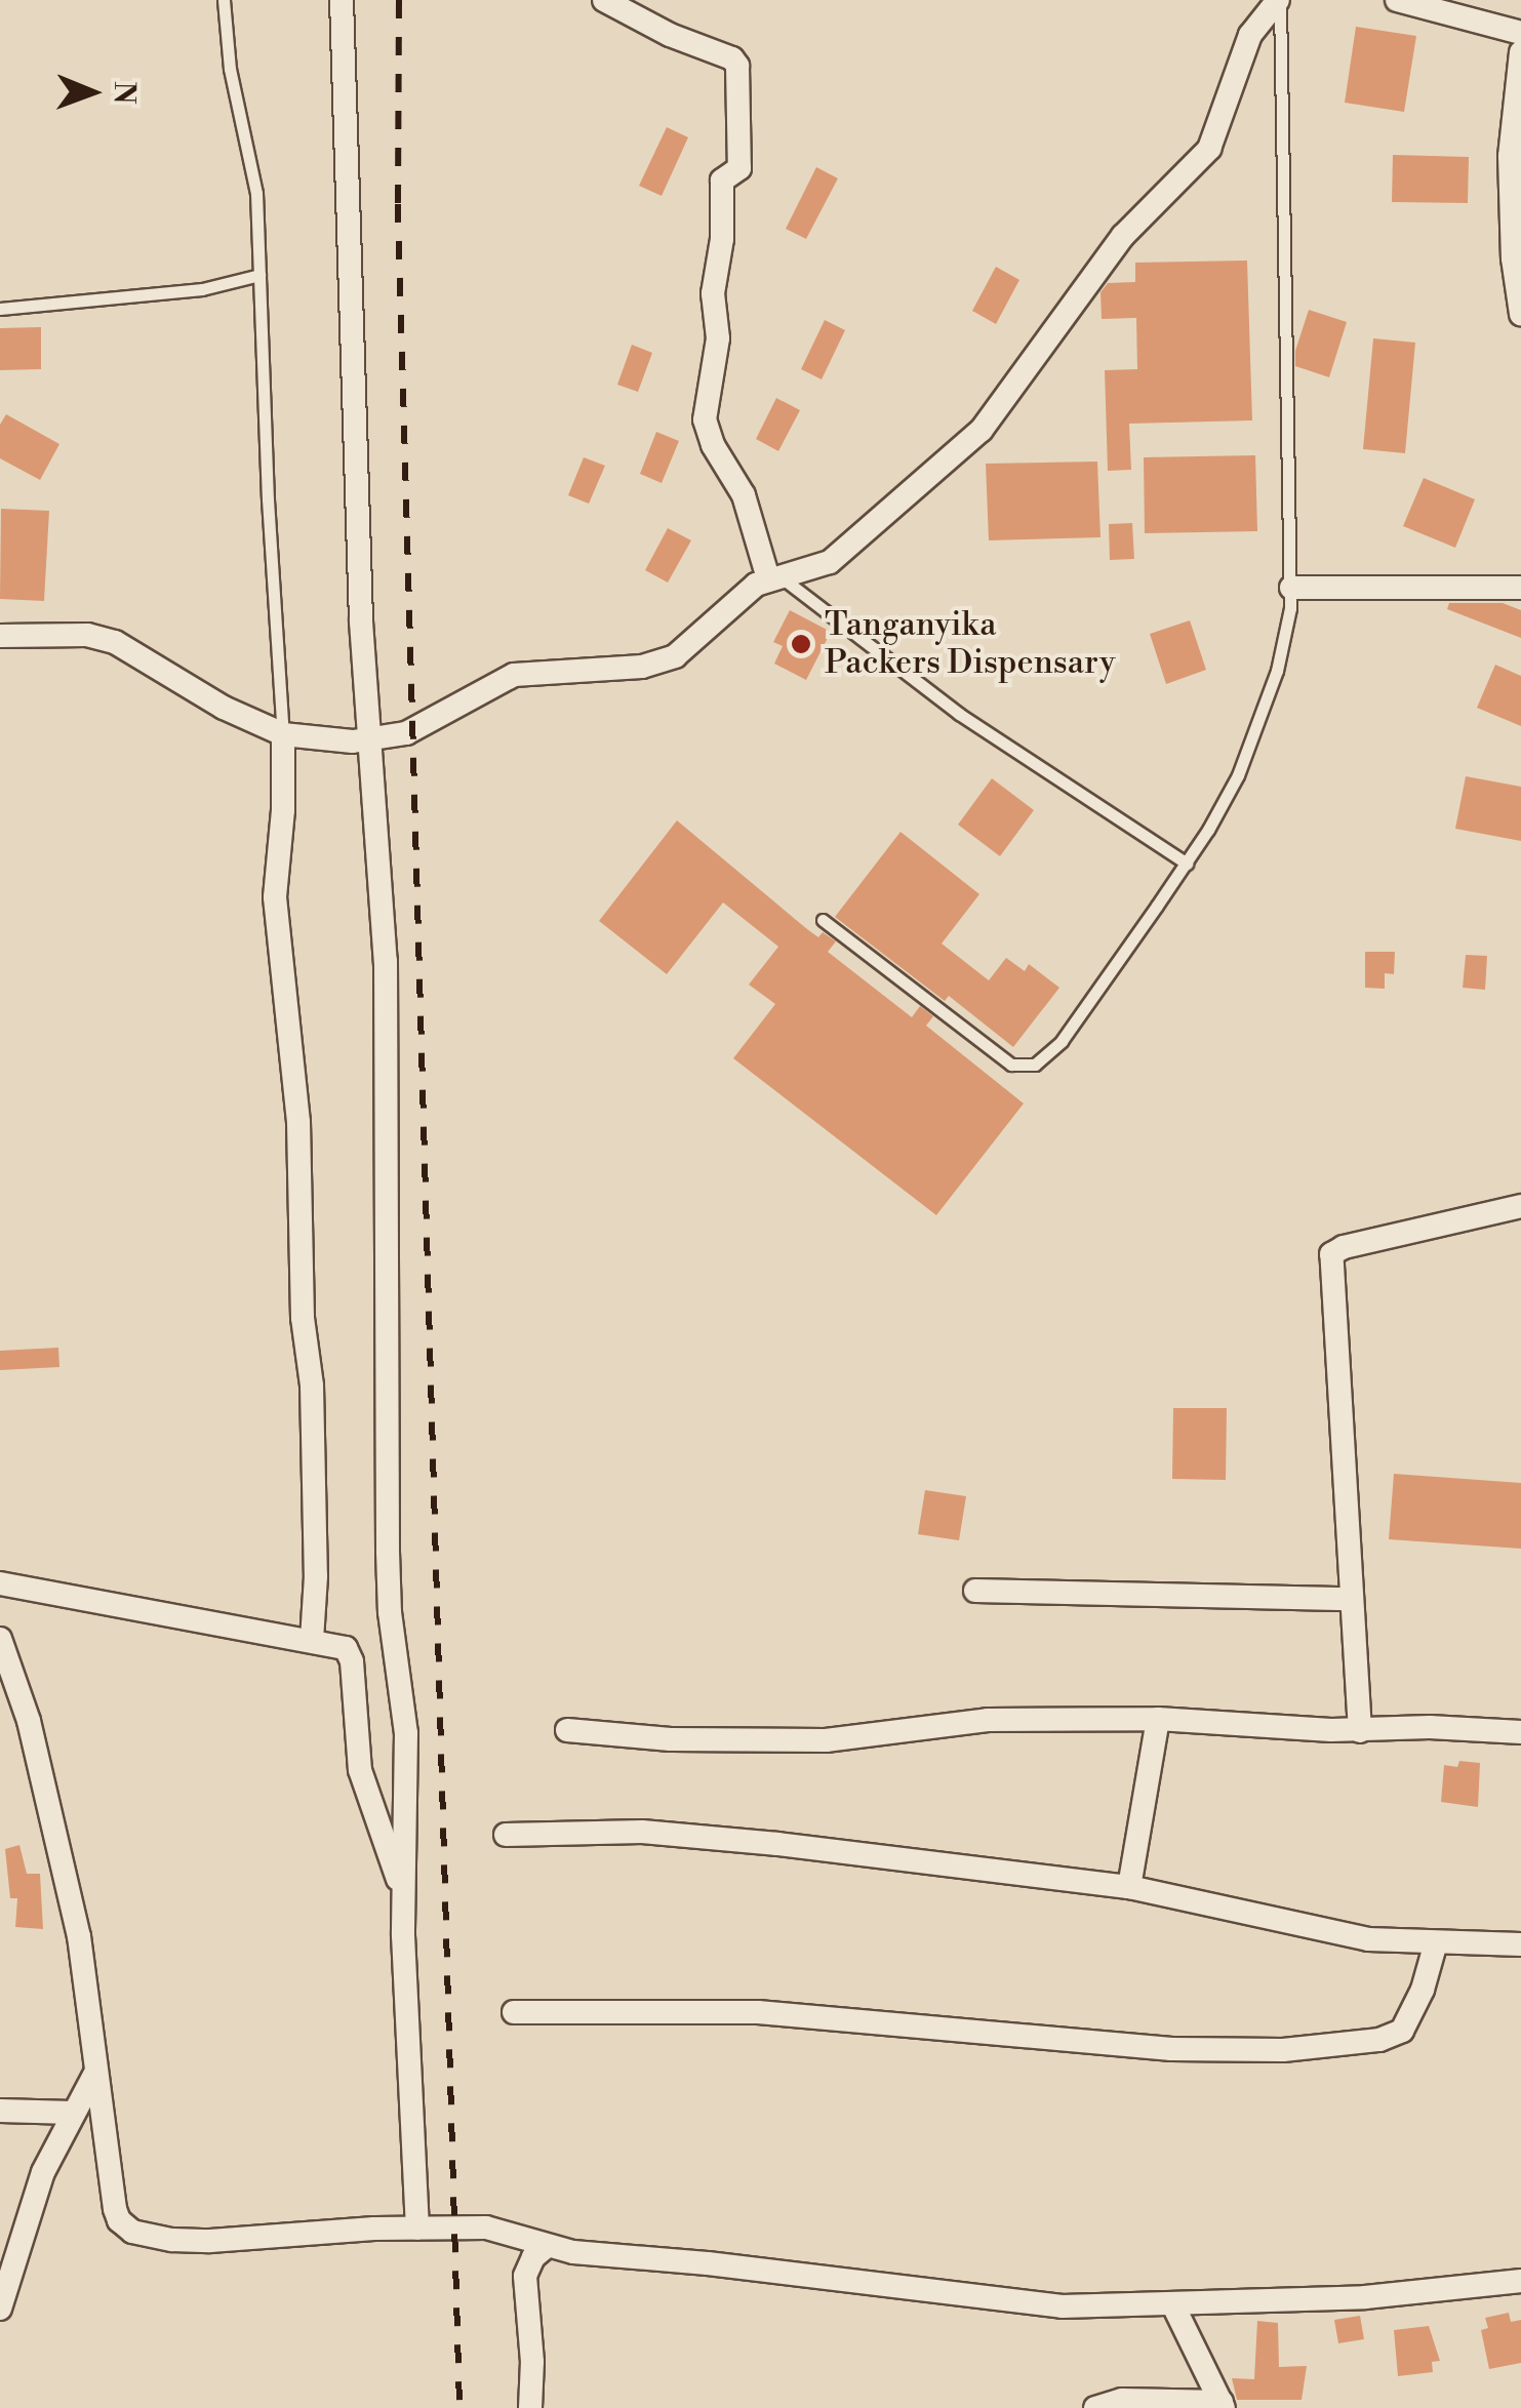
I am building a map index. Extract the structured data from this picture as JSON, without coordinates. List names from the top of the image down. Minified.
{"places":["Tanganyika Packers Dispensary"],"north":"right"}
